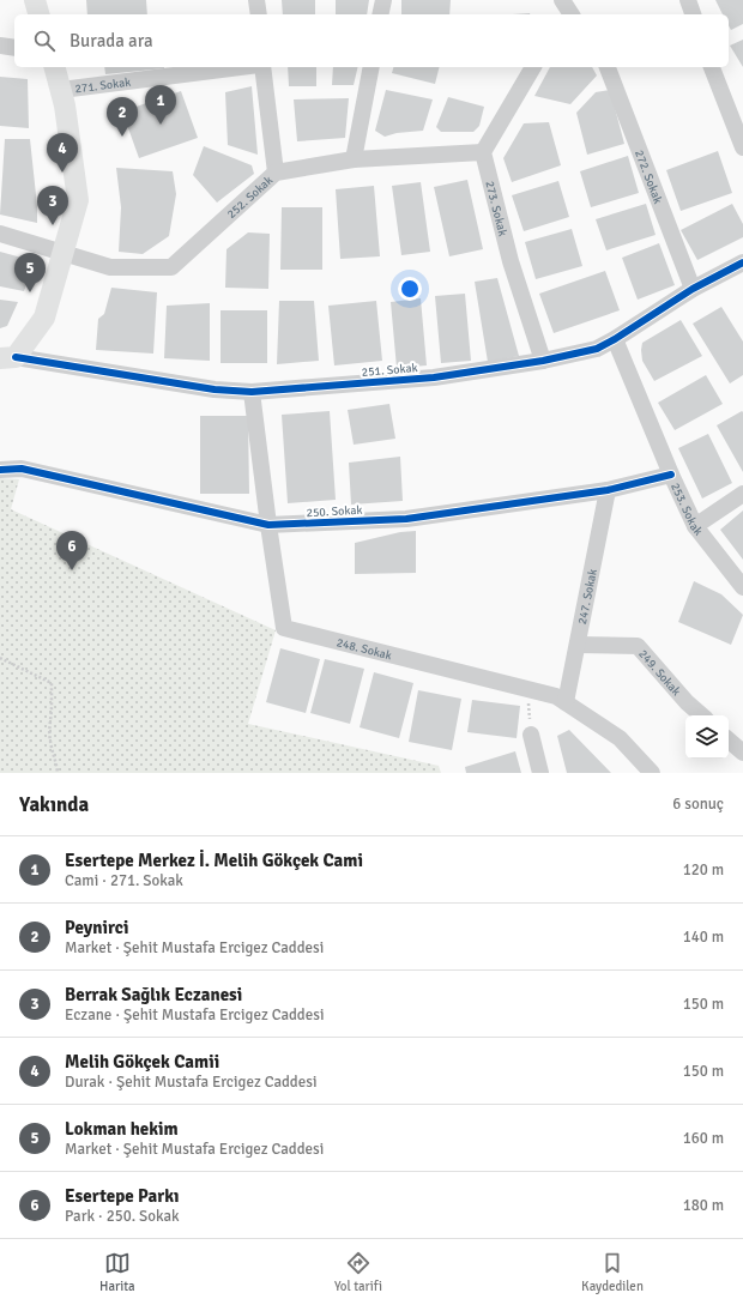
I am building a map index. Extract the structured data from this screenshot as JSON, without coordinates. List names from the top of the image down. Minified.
{"streets":{"street":["271. Sokak","272. Sokak","252. Sokak","273. Sokak","251. Sokak","253. Sokak","250. Sokak","247. Sokak","248. Sokak","249. Sokak"]},"crossings":[["272. Sokak","251. Sokak"],["252. Sokak","273. Sokak"],["273. Sokak","251. Sokak"],["251. Sokak","253. Sokak"],["251. Sokak","248. Sokak"],["253. Sokak","250. Sokak"],["250. Sokak","247. Sokak"],["250. Sokak","248. Sokak"],["247. Sokak","248. Sokak"],["247. Sokak","249. Sokak"]],"page":{"search":"Burada ara","pins":["1","2","4","3","5","6"],"heading":["Yakında","6 sonuç"],"list":[{"mark":"1","name":"Esertepe Merkez İ. Melih Gökçek Cami","note":"Cami · 271. Sokak","value":"120 m"},{"mark":"2","name":"Peynirci","note":"Market · Şehit Mustafa Ercigez Caddesi","value":"140 m"},{"mark":"3","name":"Berrak Sağlık Eczanesi","note":"Eczane · Şehit Mustafa Ercigez Caddesi","value":"150 m"},{"mark":"4","name":"Melih Gökçek Camii","note":"Durak · Şehit Mustafa Ercigez Caddesi","value":"150 m"},{"mark":"5","name":"Lokman hekim","note":"Market · Şehit Mustafa Ercigez Caddesi","value":"160 m"},{"mark":"6","name":"Esertepe Parkı","note":"Park · 250. Sokak","value":"180 m"}],"nav":["Harita","Yol tarifi","Kaydedilen"]}}
